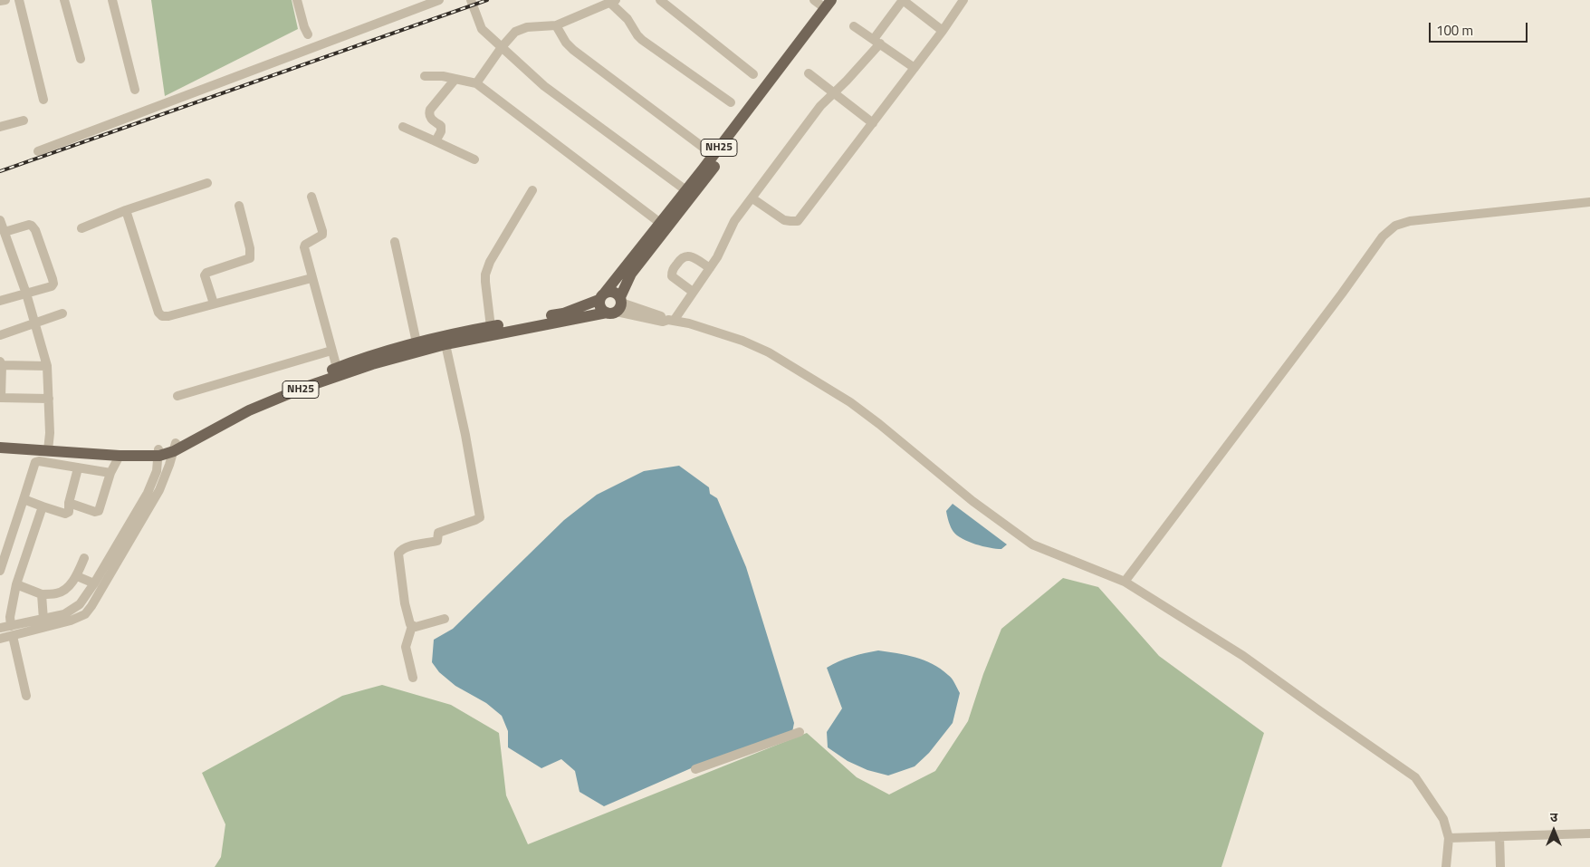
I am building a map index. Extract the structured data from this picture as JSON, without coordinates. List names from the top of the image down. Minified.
{"streets":{"main road":["NH25"]},"scale_bar":"100 m","north":"top"}
